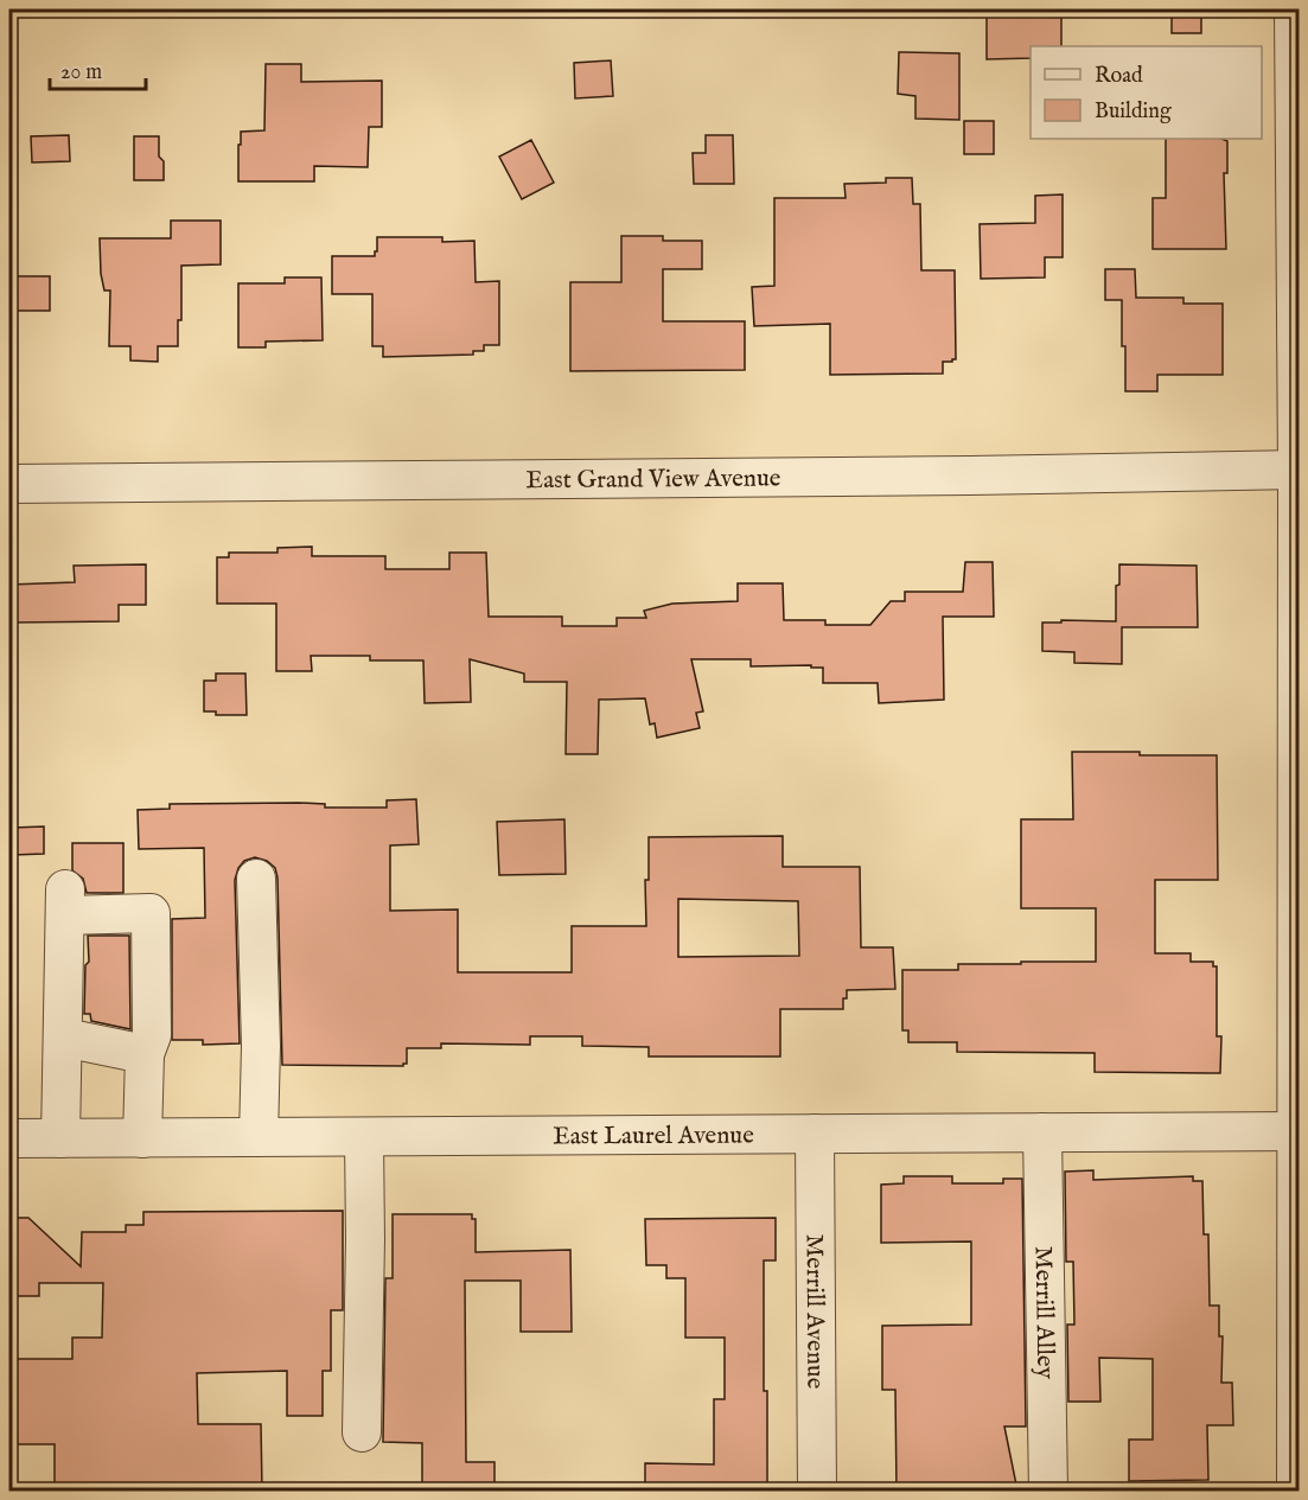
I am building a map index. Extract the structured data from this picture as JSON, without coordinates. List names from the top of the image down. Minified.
{"streets":{"street":["East Grand View Avenue","East Laurel Avenue","Merrill Alley","Merrill Avenue"]},"crossings":[["East Laurel Avenue","Merrill Alley"],["East Laurel Avenue","Merrill Avenue"]],"legend":["Road","Building"],"scale_bar":"20 m"}
